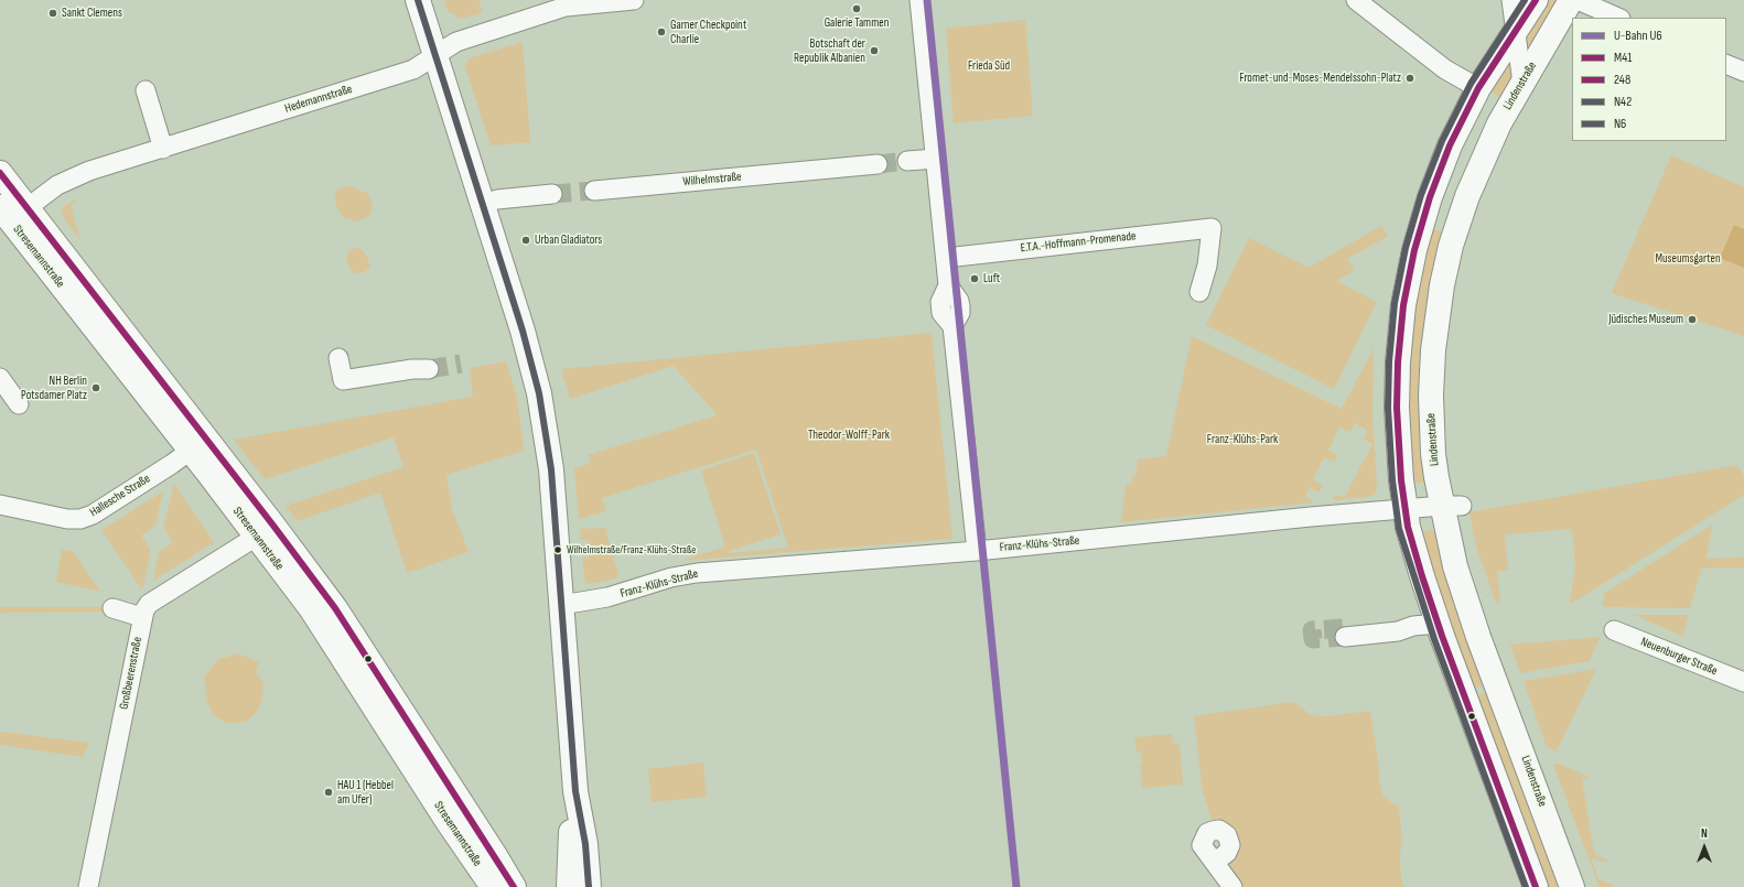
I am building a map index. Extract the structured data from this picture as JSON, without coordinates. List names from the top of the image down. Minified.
{"streets":{"main road":["Lindenstraße","Stresemannstraße"],"street":["Hedemannstraße","Wilhelmstraße","E.T.A.-Hoffmann-Promenade","Hallesche Straße","Franz-Klühs-Straße","Neuenburger Straße","Großbeerenstraße"]},"crossings":[["Lindenstraße","Franz-Klühs-Straße"],["Hedemannstraße","Stresemannstraße"],["Stresemannstraße","Hallesche Straße"],["Stresemannstraße","Großbeerenstraße"]],"parks":["Frieda Süd","Museumsgarten","Theodor-Wolff-Park","Franz-Klühs-Park"],"places":["Galerie Tammen","Sankt Clemens","Garner Checkpoint Charlie","Botschaft der Republik Albanien","Fromet-und-Moses-Mendelssohn-Platz","Urban Gladiators","Luft","Jüdisches Museum","NH Berlin Potsdamer Platz","Wilhelmstraße/Franz-Klühs-Straße","HAU 1 (Hebbel am Ufer)"],"lines":["metro line U6","transit line 248","transit line N42","transit line N6","transit line M41"],"legend":["U-Bahn U6","M41","248","N42","N6"],"north":"top"}
